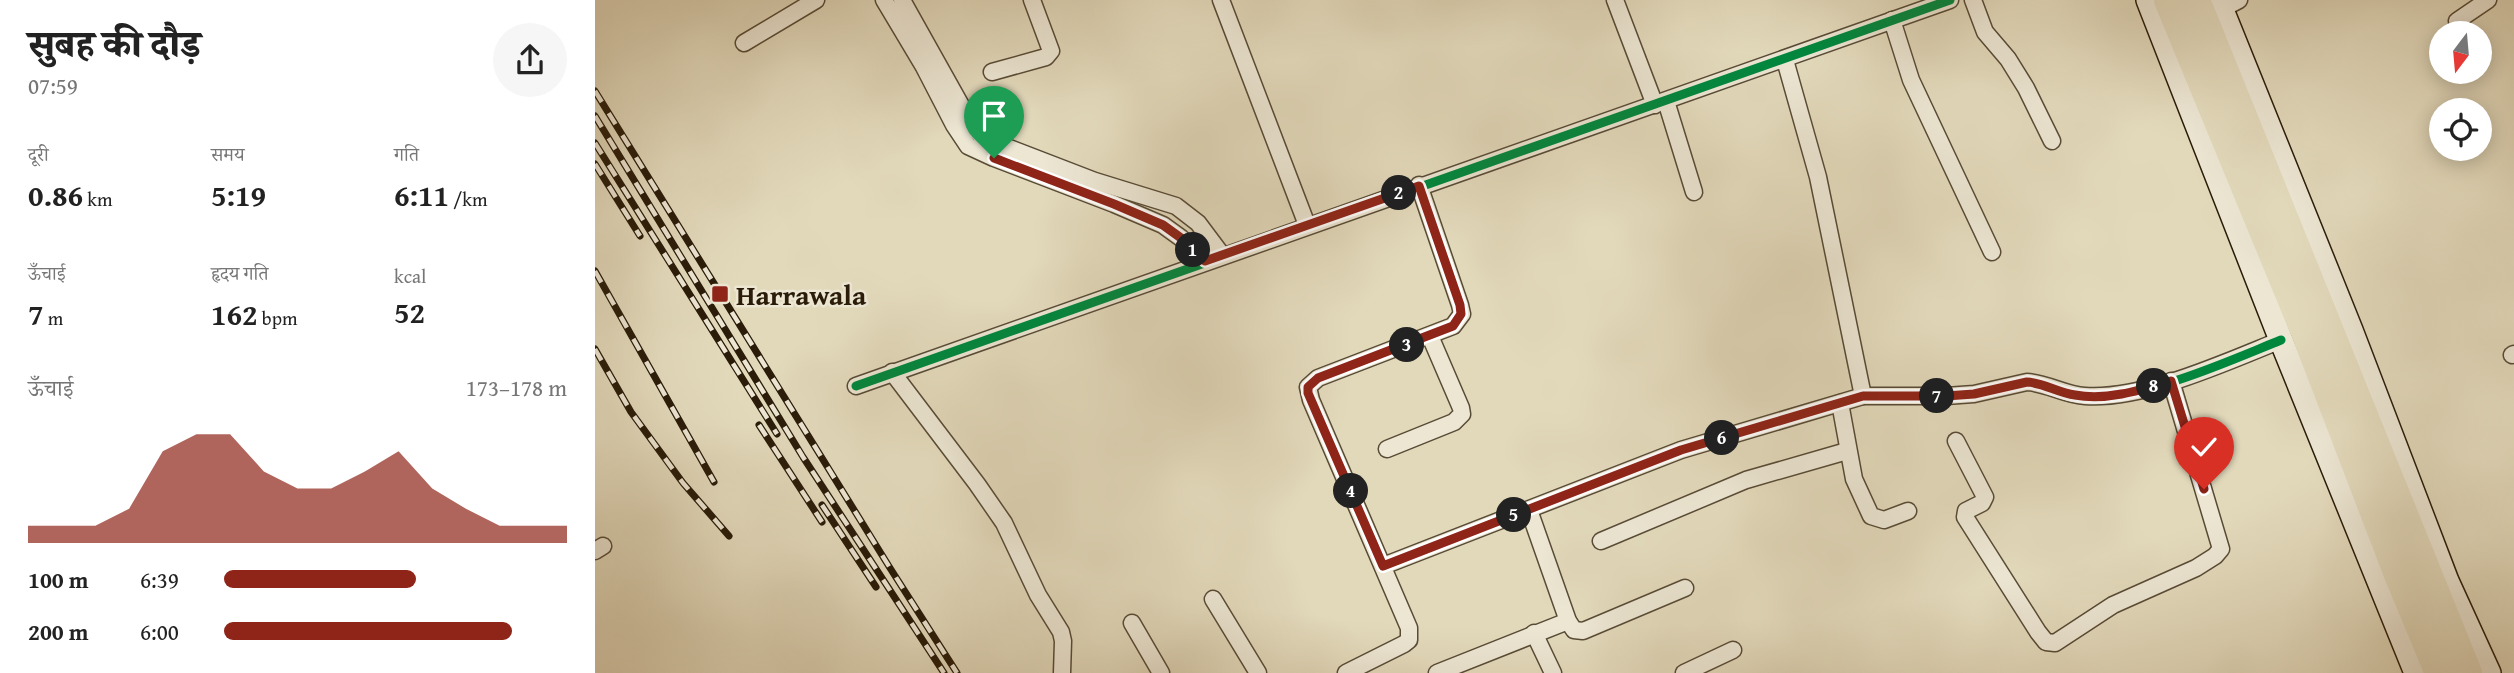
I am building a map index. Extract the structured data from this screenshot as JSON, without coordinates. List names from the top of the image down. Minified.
{"places":{"transit":["Harrawala"]},"north":"bottom","page":{"heading":["सुबह की दौड़","07:59"],"stats":[["दूरी","0.86 km"],["समय","5:19"],["गति","6:11 /km"],["ऊँचाई","7 m"],["हृदय गति","162 bpm"],["kcal","52"]],"pins":["2","1","3","8","7","6","4","5"],"chart":["ऊँचाई","173–178 m"],"list":[{"name":"100 m","note":"6:39"},{"name":"200 m","note":"6:00"}]}}
